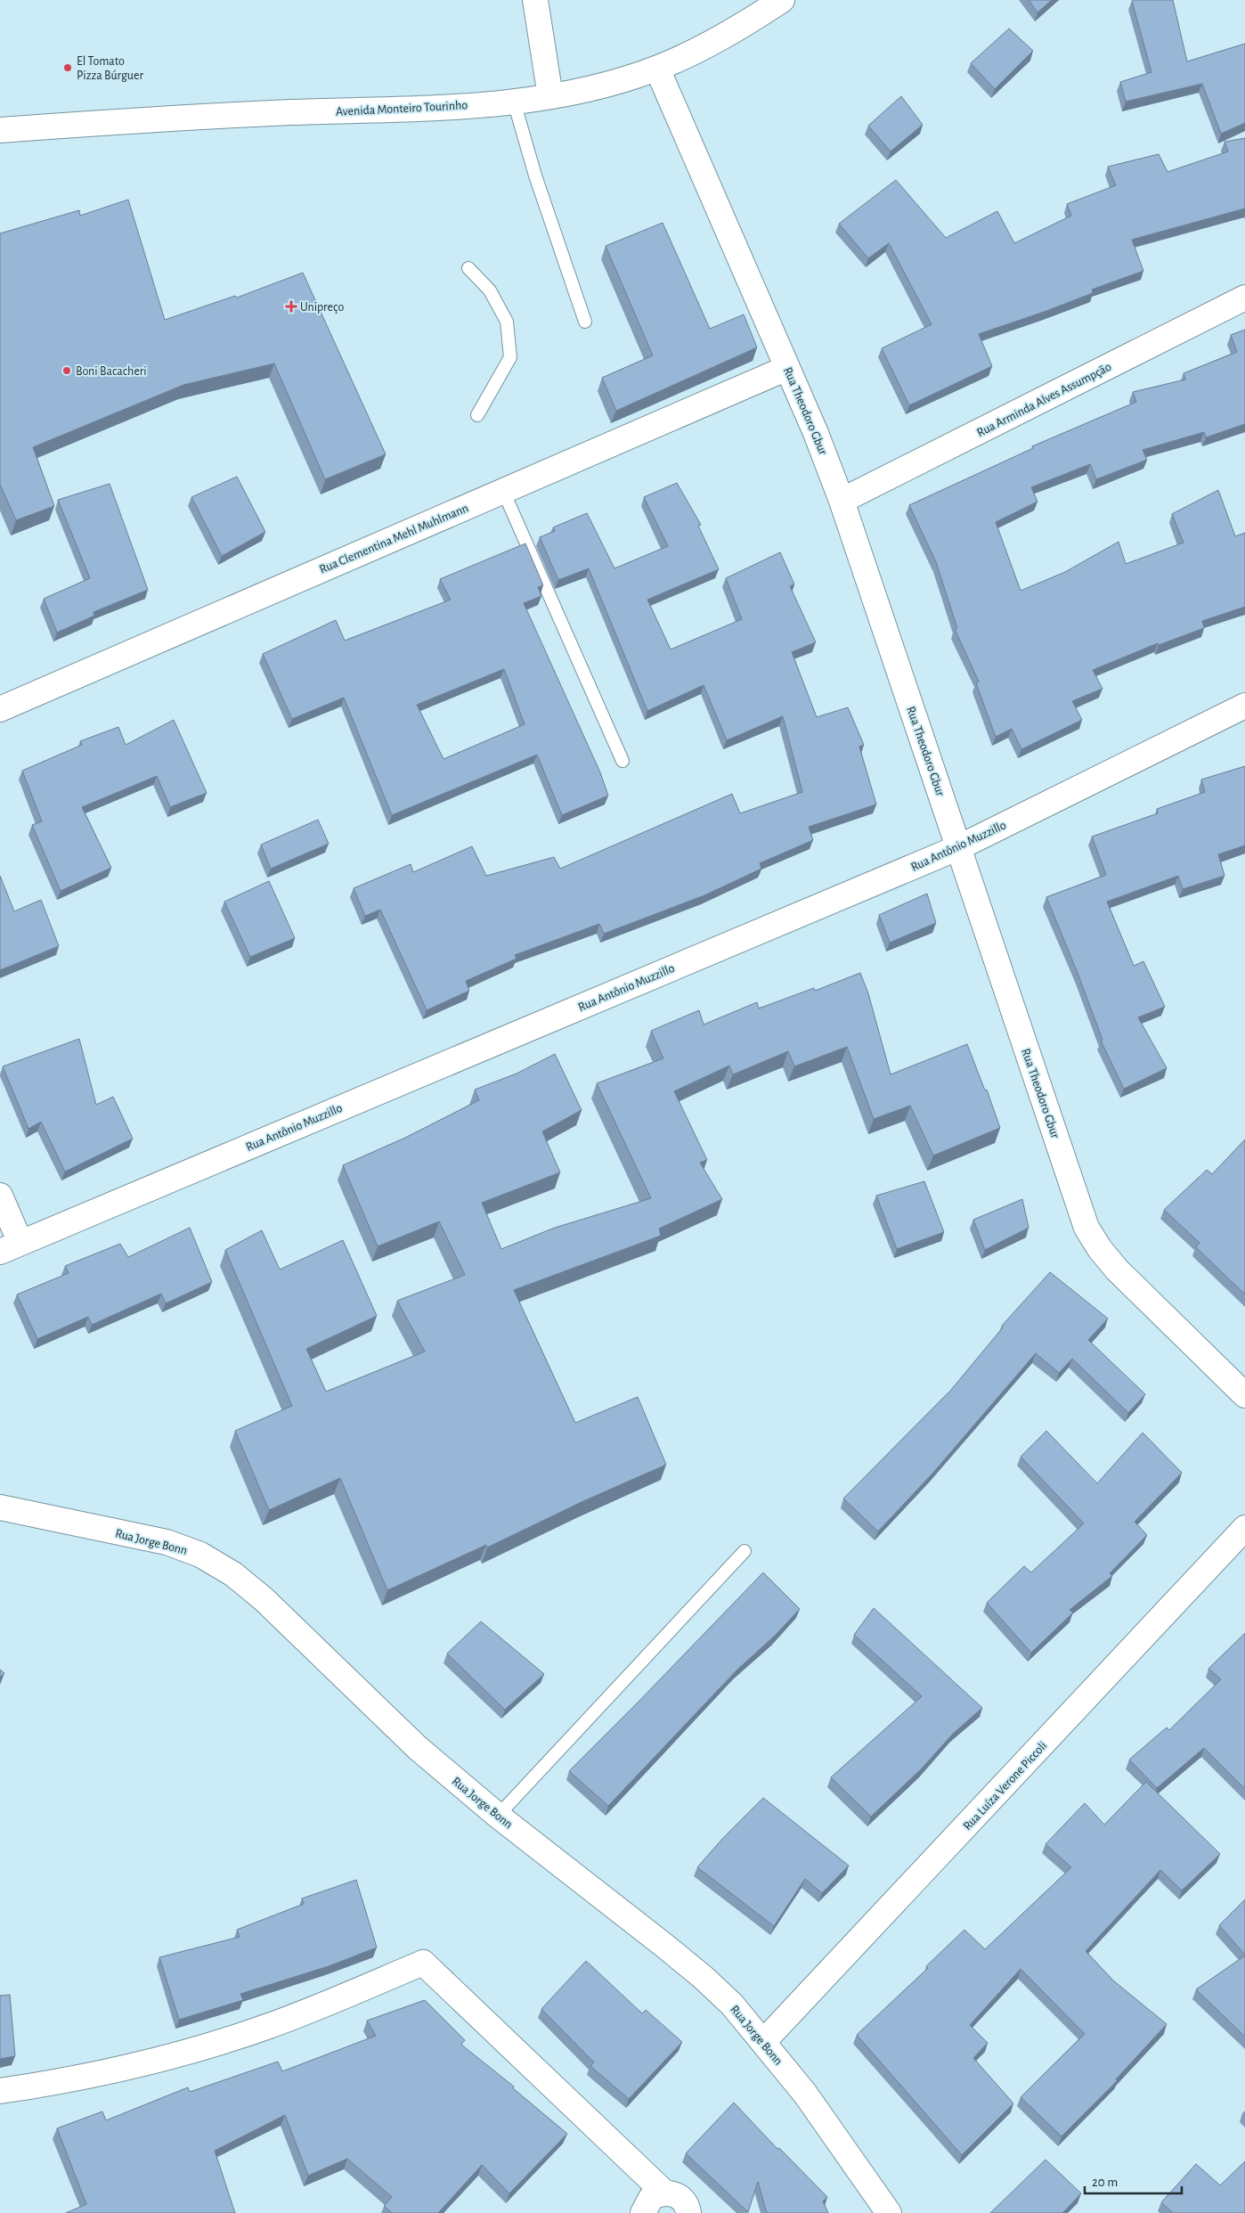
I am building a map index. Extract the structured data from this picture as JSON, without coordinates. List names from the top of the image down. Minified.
{"streets":{"street":["Avenida Monteiro Tourinho","Rua Arminda Alves Assumpção","Rua Theodoro Gbur","Rua Clementina Mehl Muhlmann","Rua Antônio Muzzillo","Rua Jorge Bonn","Rua Luíza Verone Piccoli"]},"crossings":[["Avenida Monteiro Tourinho","Rua Theodoro Gbur"],["Rua Arminda Alves Assumpção","Rua Theodoro Gbur"],["Rua Theodoro Gbur","Rua Clementina Mehl Muhlmann"],["Rua Theodoro Gbur","Rua Antônio Muzzillo"],["Rua Jorge Bonn","Rua Luíza Verone Piccoli"]],"places":{"other":["El Tomato Pizza Búrguer","Boni Bacacheri"],"health":["Unipreço"]},"scale_bar":"20 m"}
